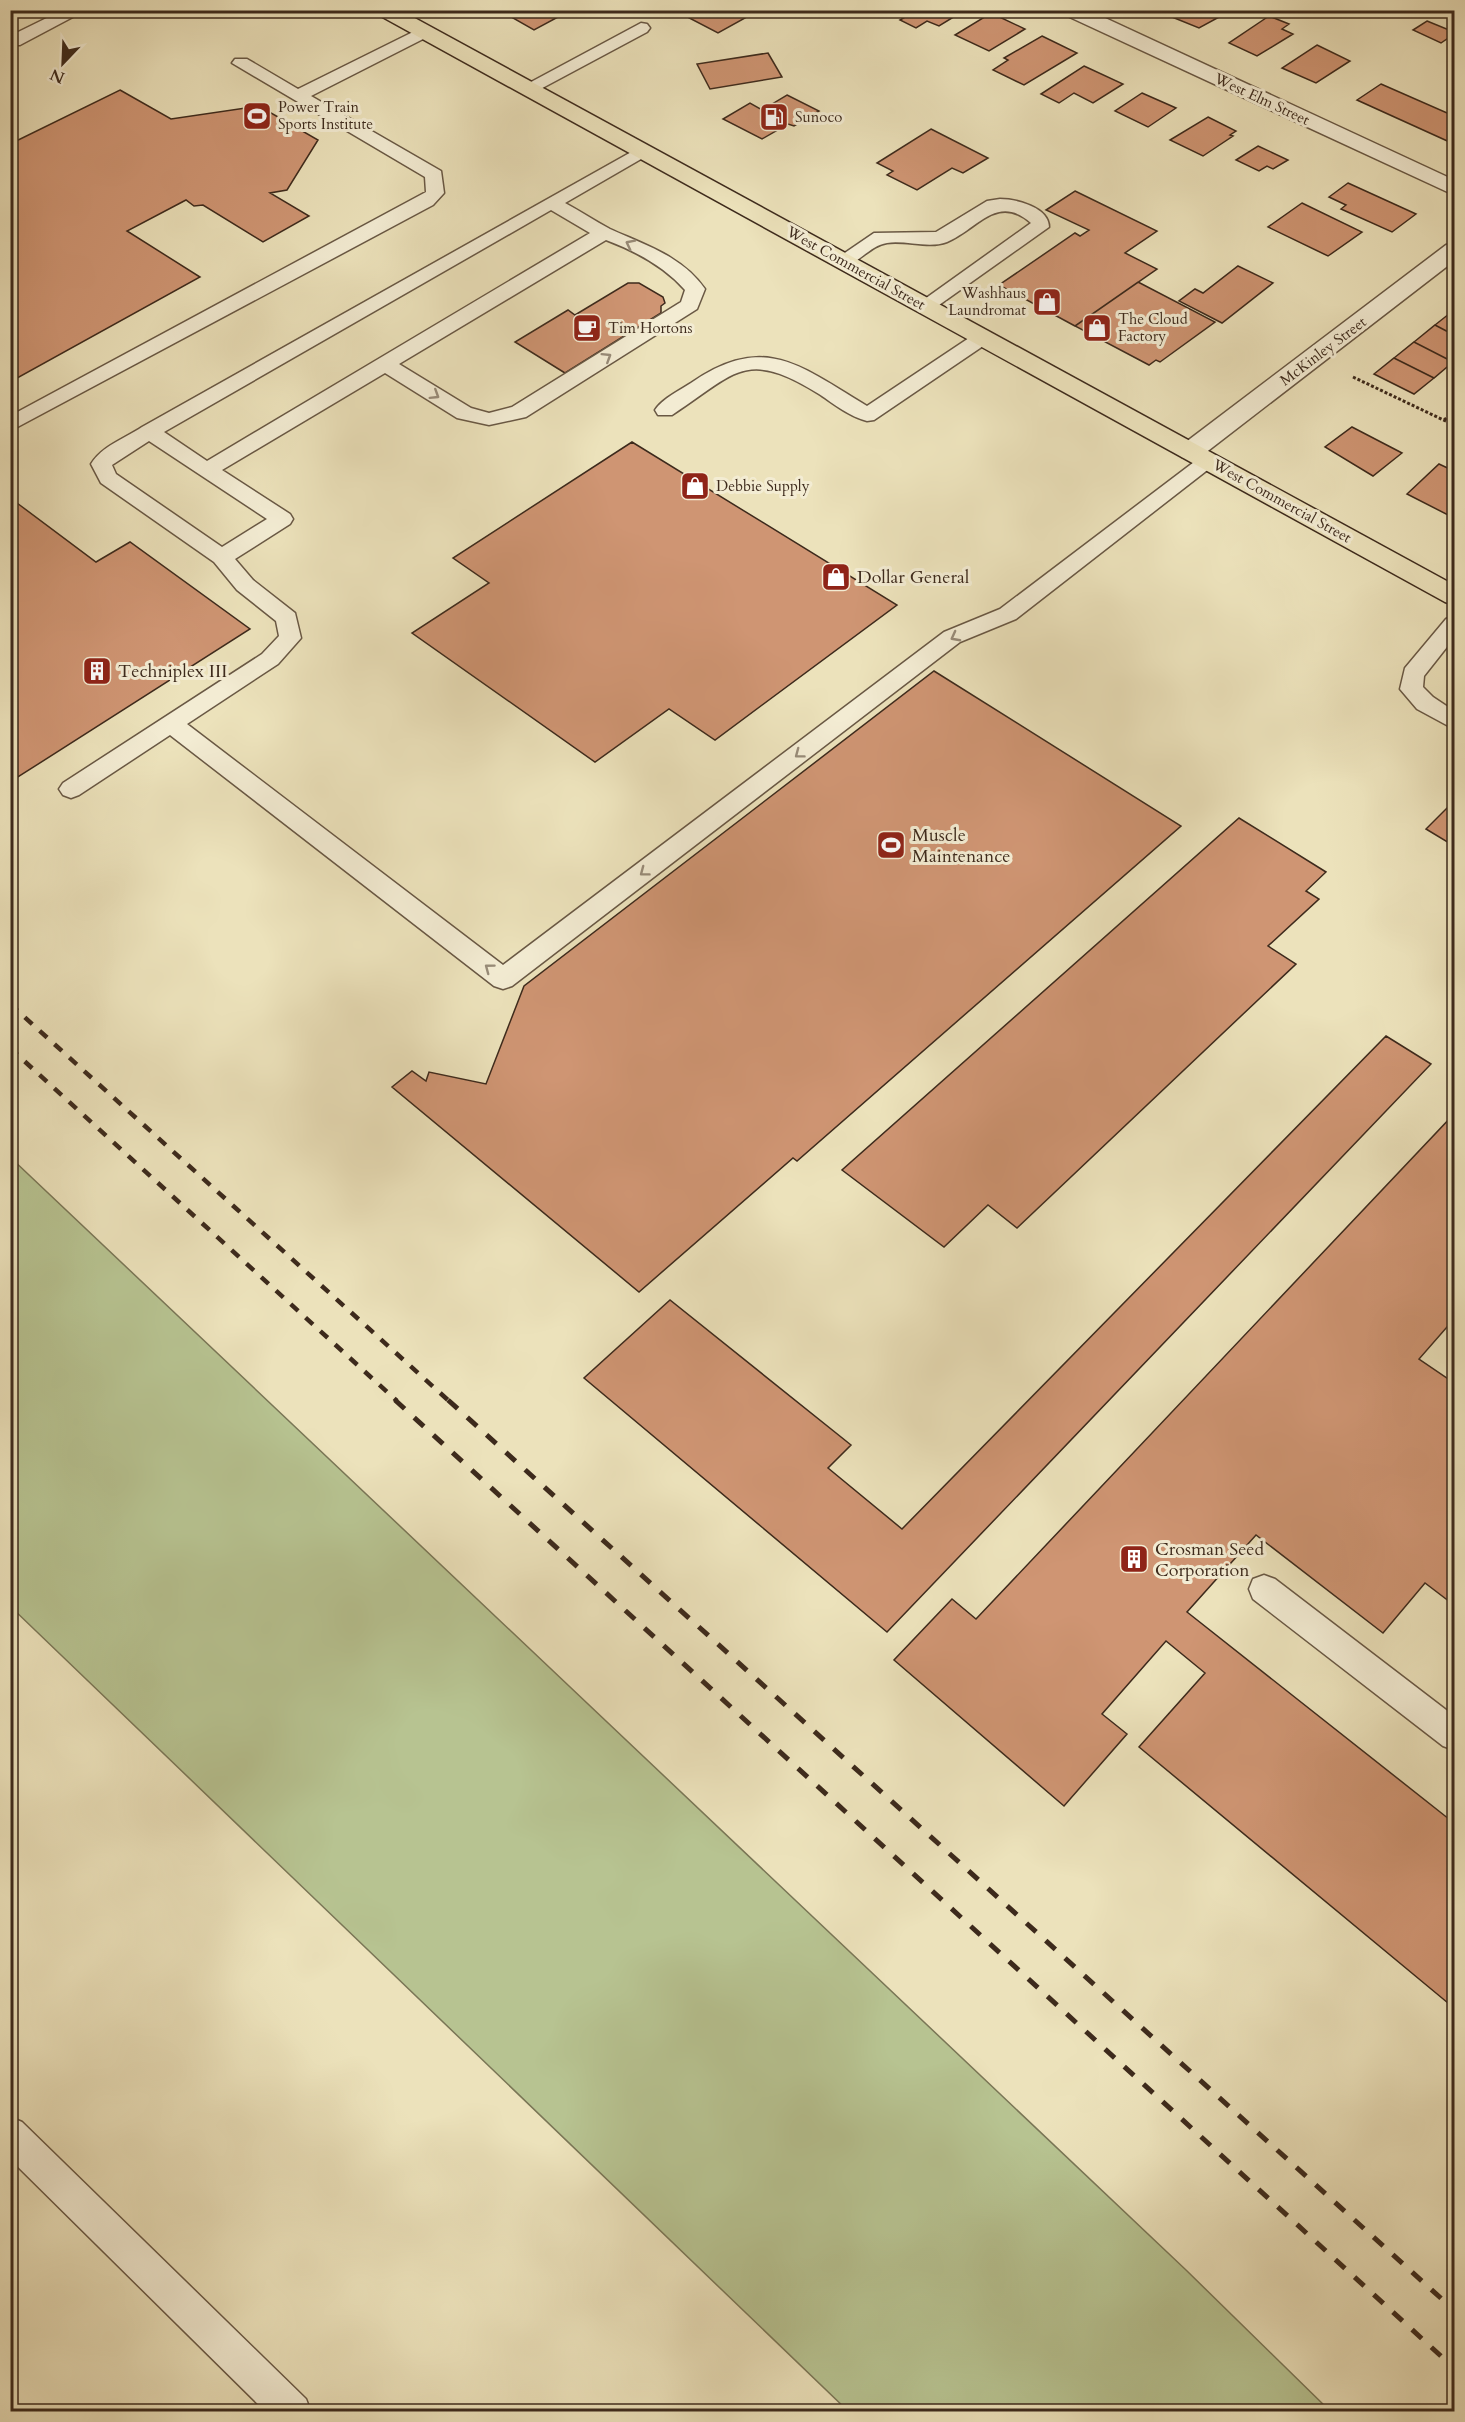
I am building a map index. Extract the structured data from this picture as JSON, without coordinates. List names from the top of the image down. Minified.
{"streets":{"main road":["West Commercial Street"],"street":["West Elm Street","McKinley Street"]},"crossings":[["West Commercial Street","McKinley Street"]],"places":{"sports":["Power Train Sports Institute","Muscle Maintenance"],"fuel station":["Sunoco"],"shop":["Washhaus Laundromat","The Cloud Factory","Debbie Supply","Dollar General"],"cafe":["Tim Hortons"],"building":["Techniplex III","Crosman Seed Corporation"]},"north":"bottom left"}
